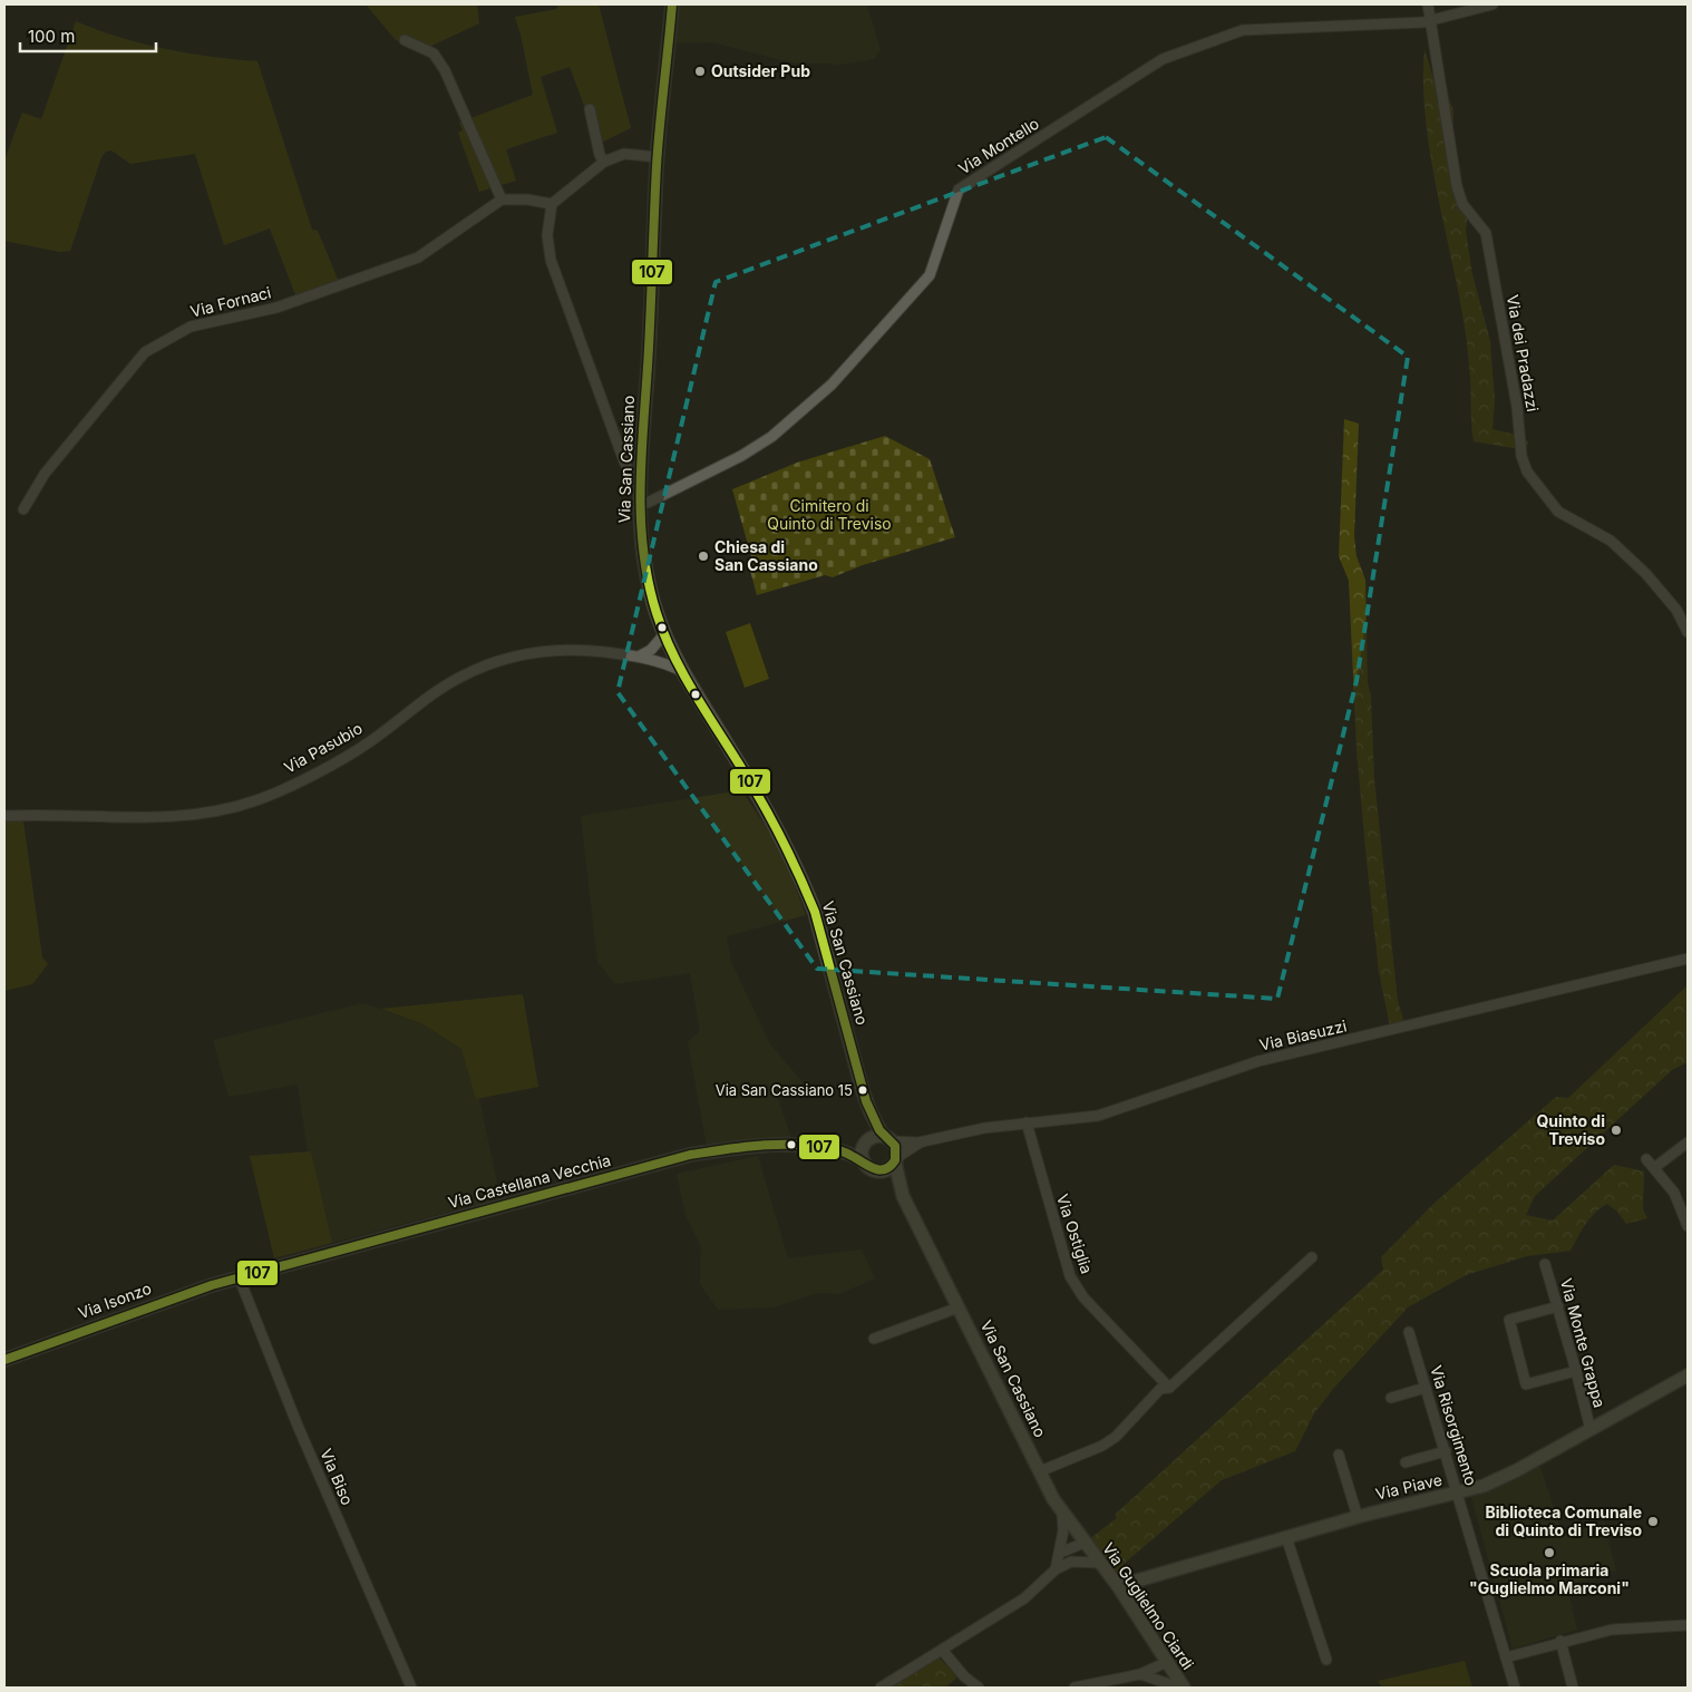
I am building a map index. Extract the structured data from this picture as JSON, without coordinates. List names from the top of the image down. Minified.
{"streets":{"main road":["Via San Cassiano","Via Castellana Vecchia","Via Isonzo","Via Piave","Via Guglielmo Ciardi"],"street":["Via Montello","Via Fornaci","Via dei Pradazzi","Via Pasubio","Via Biasuzzi","Via Ostiglia","Via Monte Grappa","Via Risorgimento","Via Biso"]},"crossings":[["Via Montello","Via dei Pradazzi"],["Via Montello","Via San Cassiano"],["Via San Cassiano","Via Pasubio"],["Via San Cassiano","Via Biasuzzi"],["Via San Cassiano","Via Castellana Vecchia"],["Via San Cassiano","Via Guglielmo Ciardi"],["Via Biasuzzi","Via Castellana Vecchia"],["Via Biasuzzi","Via Ostiglia"],["Via Castellana Vecchia","Via Isonzo"],["Via Castellana Vecchia","Via Biso"],["Via Isonzo","Via Biso"],["Via Monte Grappa","Via Piave"],["Via Risorgimento","Via Piave"],["Via Piave","Via Guglielmo Ciardi"]],"parks":["Cimitero di Quinto di Treviso"],"places":["Outsider Pub","Chiesa di San Cassiano","Via San Cassiano 15","Quinto di Treviso","Biblioteca Comunale di Quinto di Treviso","Scuola primaria \"Guglielmo Marconi\""],"lines":["transit line 107"],"scale_bar":"100 m"}
